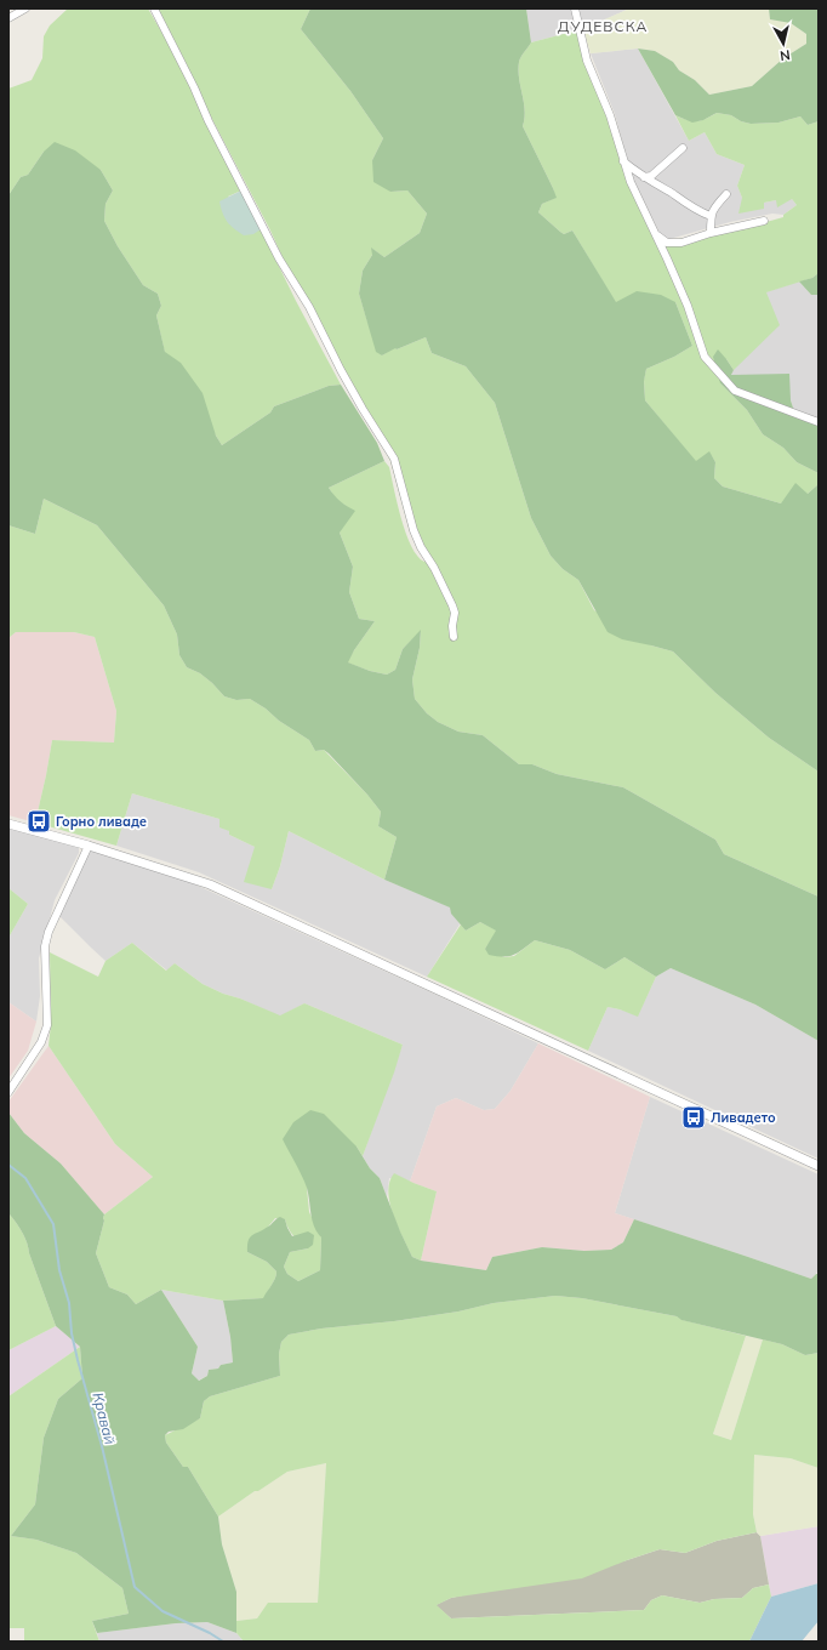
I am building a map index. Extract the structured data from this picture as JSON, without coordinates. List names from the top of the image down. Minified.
{"districts":["ДУДЕВСКА"],"water":["Кравай"],"places":{"bus stop":["Горно ливаде","Ливадето"]},"north":"bottom"}
